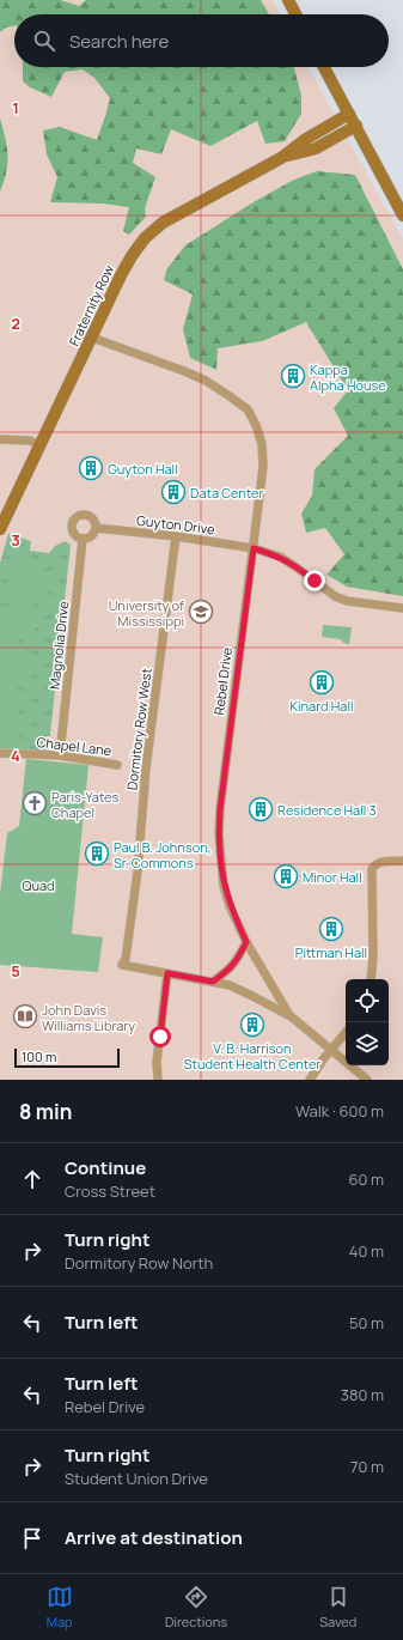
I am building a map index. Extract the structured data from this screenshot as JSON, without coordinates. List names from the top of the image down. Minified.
{"streets":{"street":["Fraternity Row","Guyton Drive","Magnolia Drive","Rebel Drive","Dormitory Row West","Chapel Lane"]},"crossings":[["Fraternity Row","Rebel Drive"],["Guyton Drive","Magnolia Drive"],["Guyton Drive","Rebel Drive"],["Guyton Drive","Dormitory Row West"],["Magnolia Drive","Chapel Lane"],["Rebel Drive","Dormitory Row West"]],"parks":["Quad"],"places":{"building":["Kappa Alpha House","Guyton Hall","Data Center","Kinard Hall","Residence Hall 3","Paul B. Johnson, Sr. Commons","Minor Hall","Pittman Hall","V. B. Harrison Student Health Center"],"school or university":["University of Mississippi"],"church":["Paris-Yates Chapel"],"library":["John Davis Williams Library"]},"scale_bar":"100 m","page":{"search":"Search here","scale":"100 m","heading":["8 min","Walk · 600 m"],"list":[["Continue","Cross Street","60 m"],["Turn right","Dormitory Row North","40 m"],["Turn left","50 m"],["Turn left","Rebel Drive","380 m"],["Turn right","Student Union Drive","70 m"],"Arrive at destination"],"nav":["Map","Directions","Saved"]},"grid":{"rows":["1","2","3","4","5"]}}
